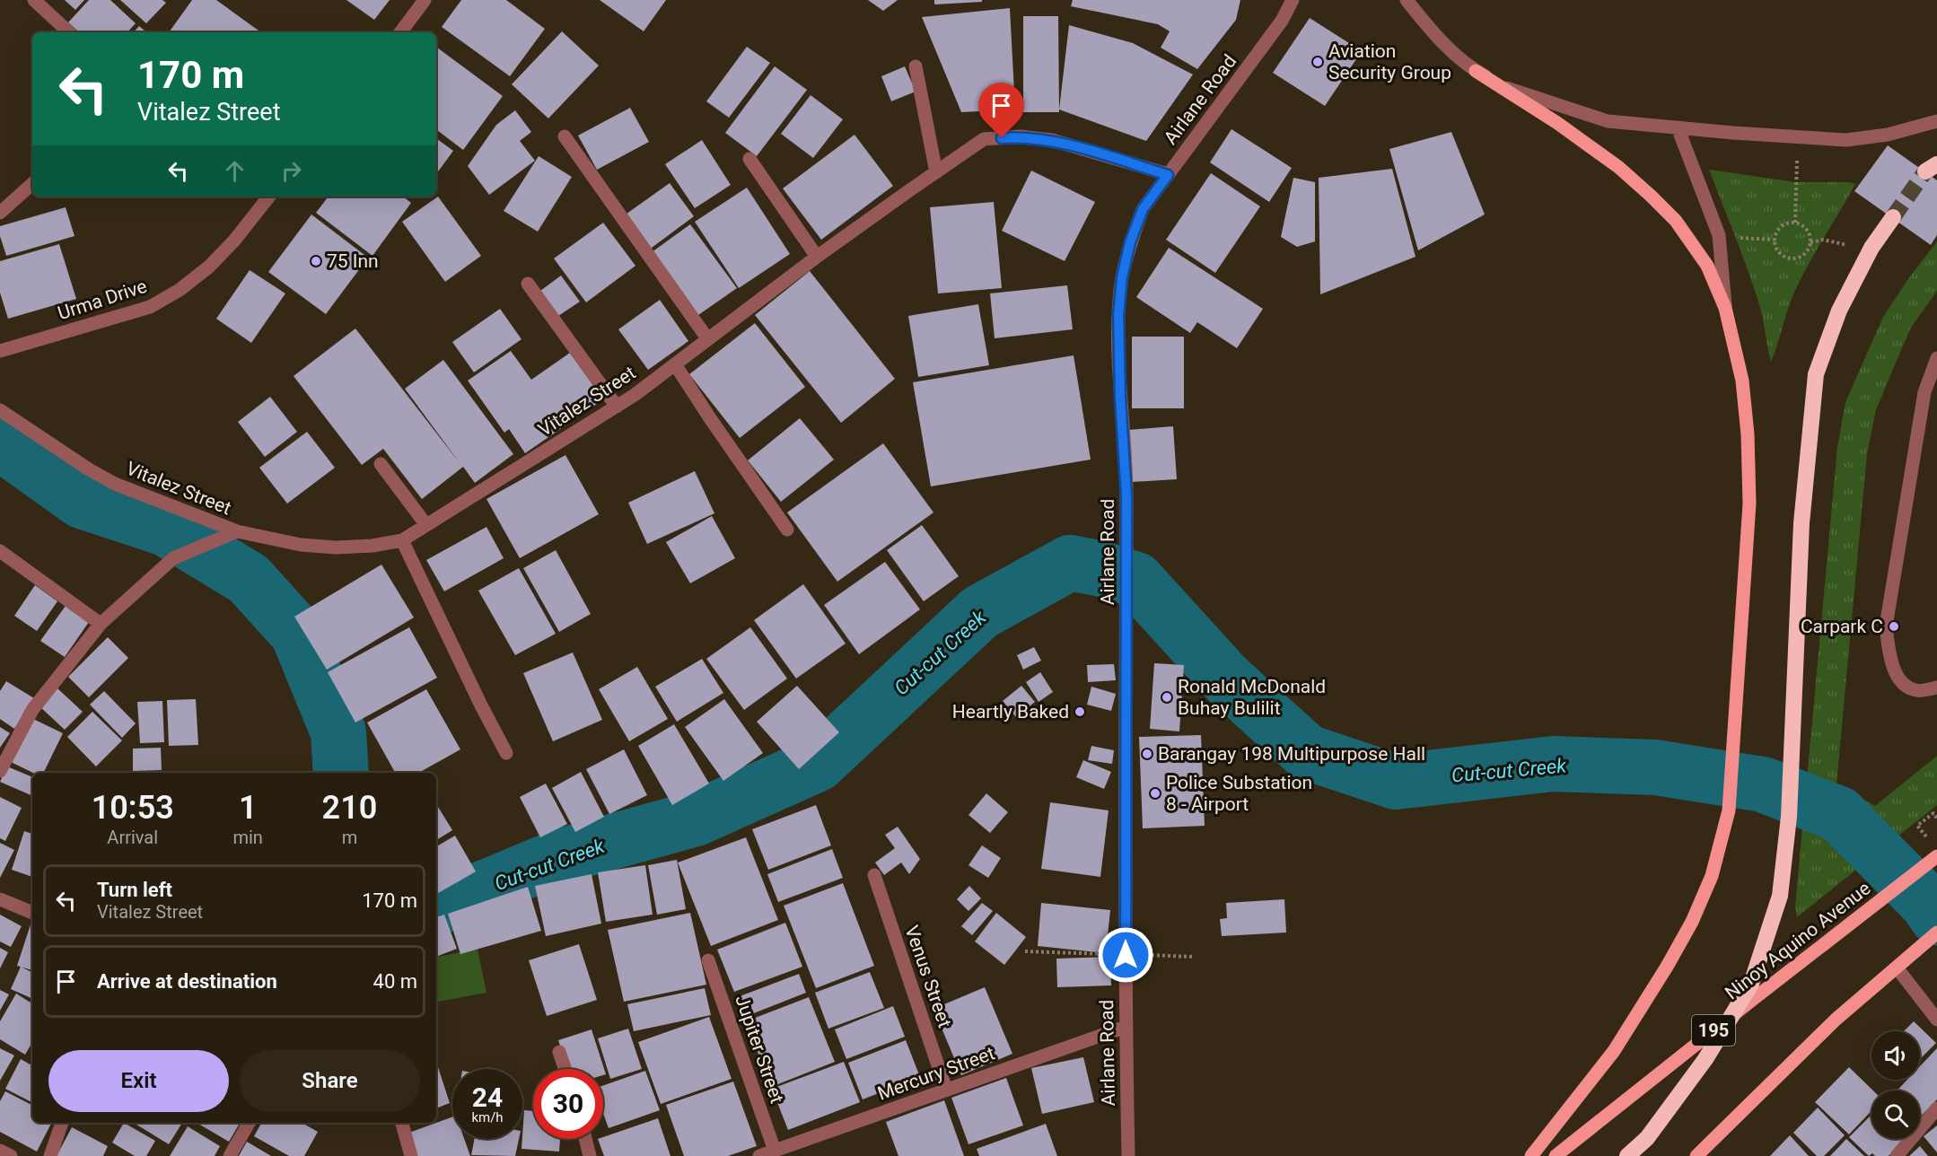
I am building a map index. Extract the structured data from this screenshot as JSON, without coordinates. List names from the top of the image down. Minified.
{"streets":{"main road":["Ninoy Aquino Avenue","195"],"street":["Airlane Road","Urma Drive","Vitalez Street","Venus Street","Jupiter Street","Mercury Street"]},"crossings":[["Airlane Road","Vitalez Street"],["Airlane Road","Mercury Street"],["Venus Street","Mercury Street"],["Jupiter Street","Mercury Street"]],"water":["Cut-cut Creek"],"places":["Aviation Security Group","75 Inn","Carpark C","Ronald McDonald Buhay Bulilit","Heartly Baked","Barangay 198 Multipurpose Hall","Police Substation 8 - Airport"],"page":{"turn":["170 m","Vitalez Street"],"eta":["10:53","Arrival","1","min","210","m"],"list":[{"name":"Turn left","note":"Vitalez Street","value":"170 m"},{"name":"Arrive at destination","value":"40 m"}],"buttons":["Exit","Share"],"speed":"24 km/h","limit":"30"}}
